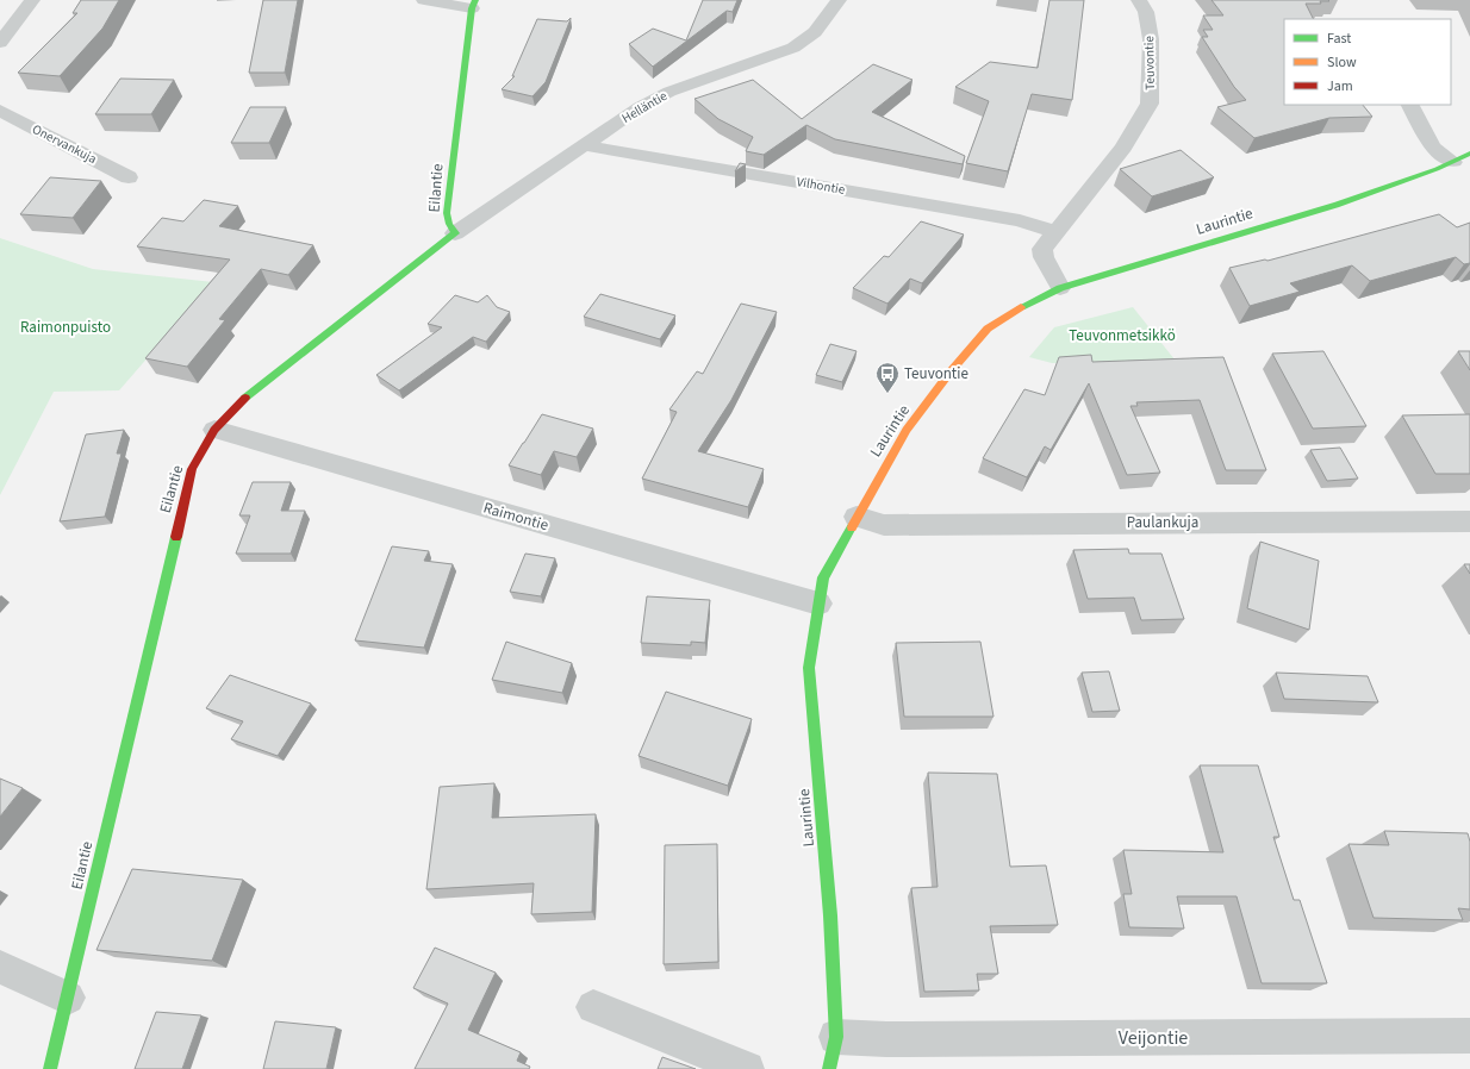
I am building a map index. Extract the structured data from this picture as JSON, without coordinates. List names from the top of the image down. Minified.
{"streets":{"street":["Teuvontie","Helläntie","Onervankuja","Vilhontie","Eilantie","Laurintie","Raimontie","Paulankuja","Veijontie"]},"crossings":[["Teuvontie","Vilhontie"],["Teuvontie","Laurintie"],["Helläntie","Vilhontie"],["Helläntie","Eilantie"],["Eilantie","Raimontie"],["Laurintie","Raimontie"],["Laurintie","Paulankuja"],["Laurintie","Veijontie"]],"parks":["Raimonpuisto","Teuvonmetsikkö"],"places":{"bus stop":["Teuvontie"]},"legend":["Fast","Slow","Jam"]}
